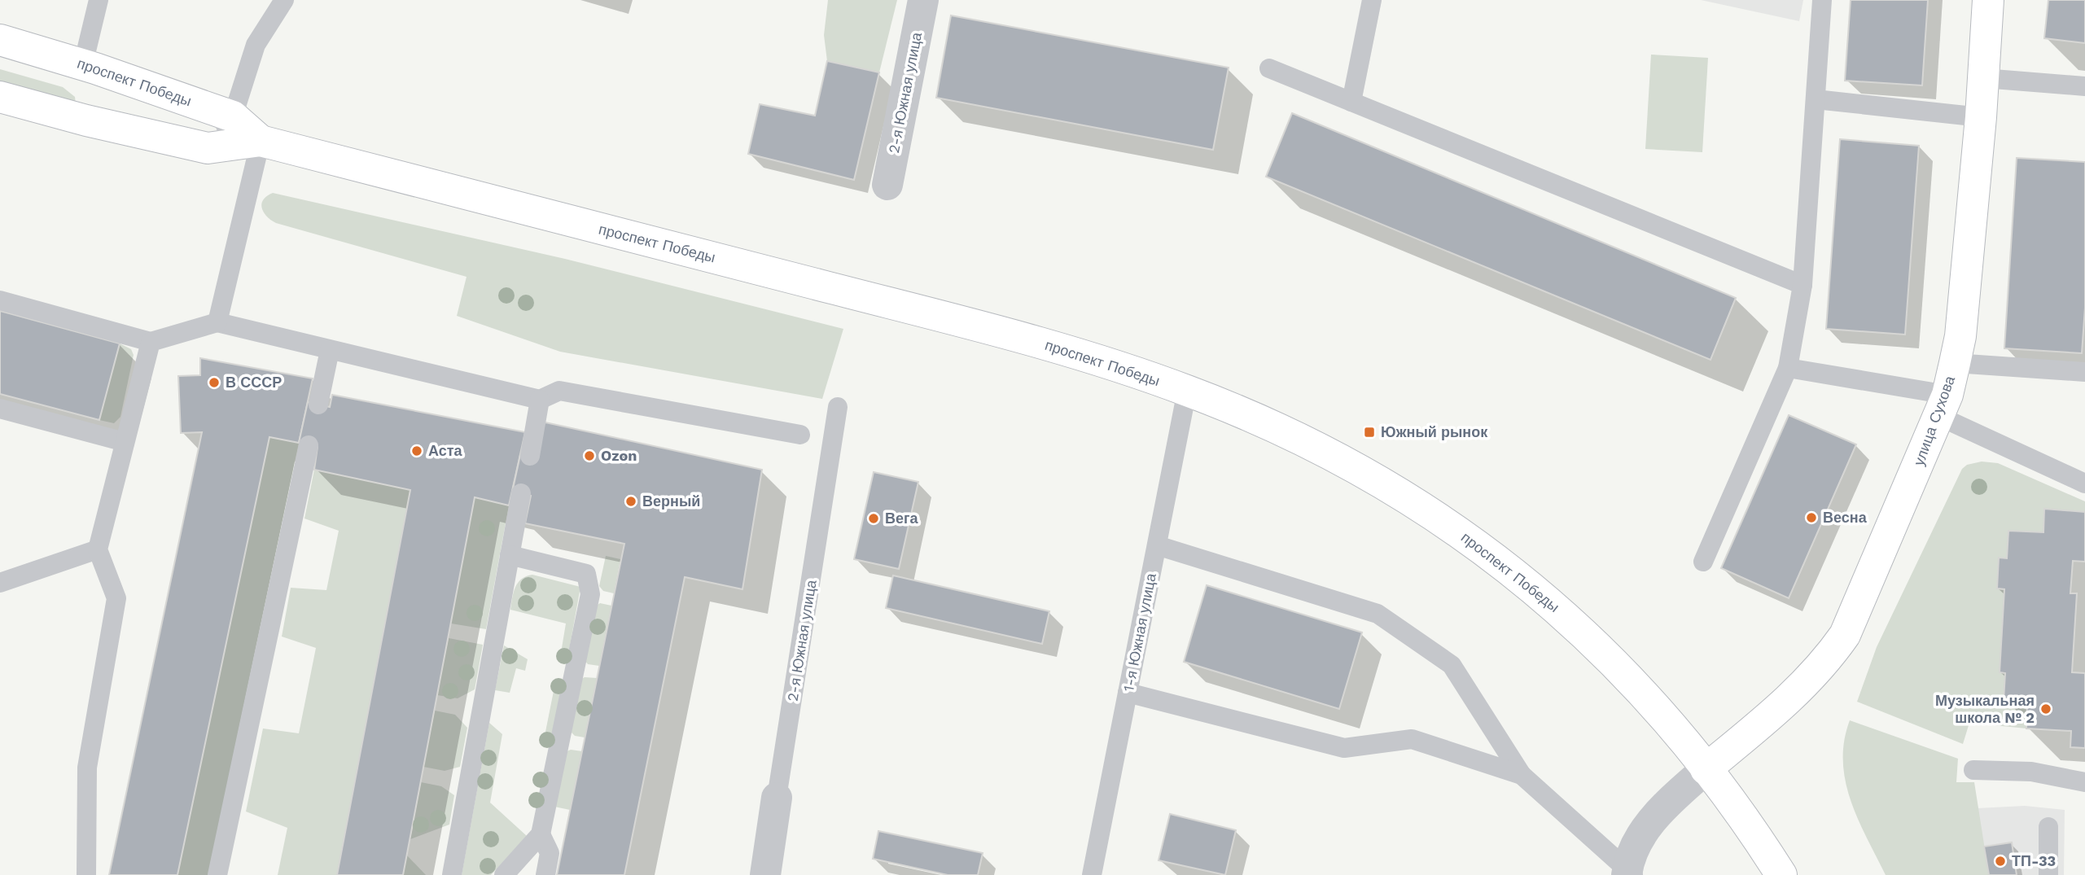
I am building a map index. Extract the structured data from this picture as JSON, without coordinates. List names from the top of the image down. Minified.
{"streets":{"street":["проспект Победы","2-я Южная улица","улица Сухова"],"lane":["1-я Южная улица"]},"crossings":[["проспект Победы","улица Сухова"],["проспект Победы","1-я Южная улица"]],"places":{"other":["В СССР","Аста","Ozon","Верный","Весна","Вега","Музыкальная школа № 2","ТП-33"],"transit":["Южный рынок"]}}
